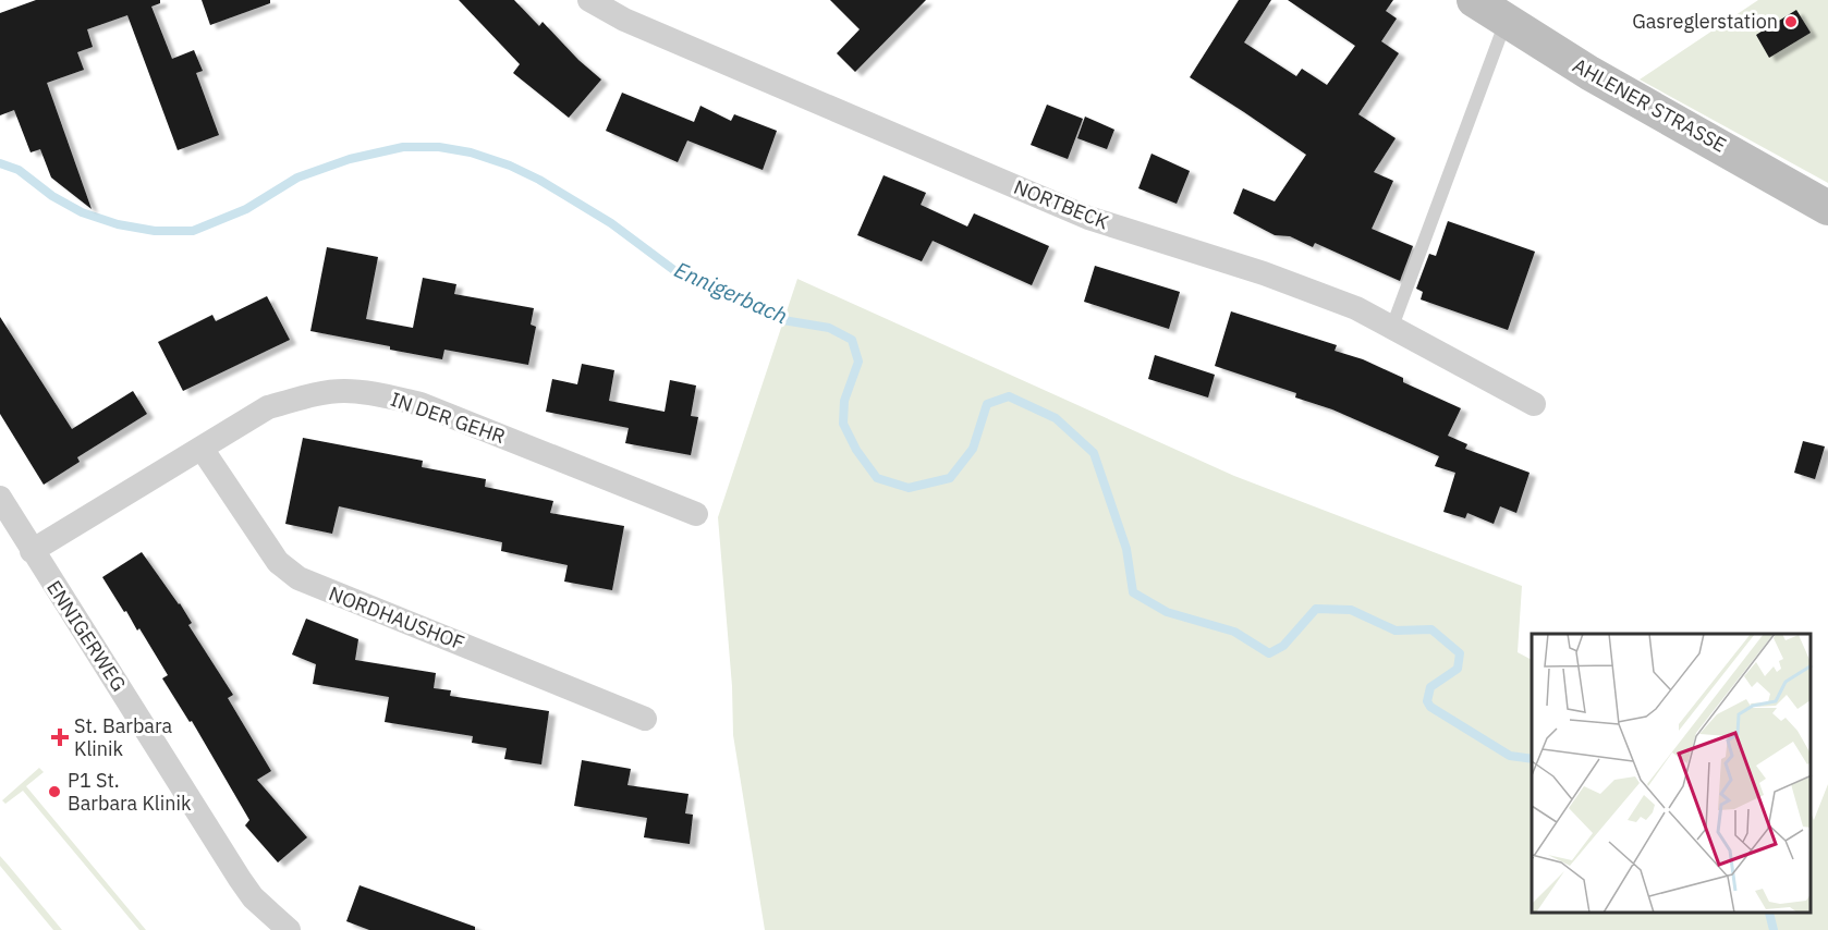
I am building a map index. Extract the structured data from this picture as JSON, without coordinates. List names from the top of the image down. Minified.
{"streets":{"main road":["AHLENER STRASSE"],"street":["NORTBECK","IN DER GEHR","NORDHAUSHOF","ENNIGERWEG"]},"crossings":[["IN DER GEHR","NORDHAUSHOF"],["IN DER GEHR","ENNIGERWEG"]],"water":["Ennigerbach"],"places":{"other":["Gasreglerstation","P1 St. Barbara Klinik"],"health":["St. Barbara Klinik"]}}
